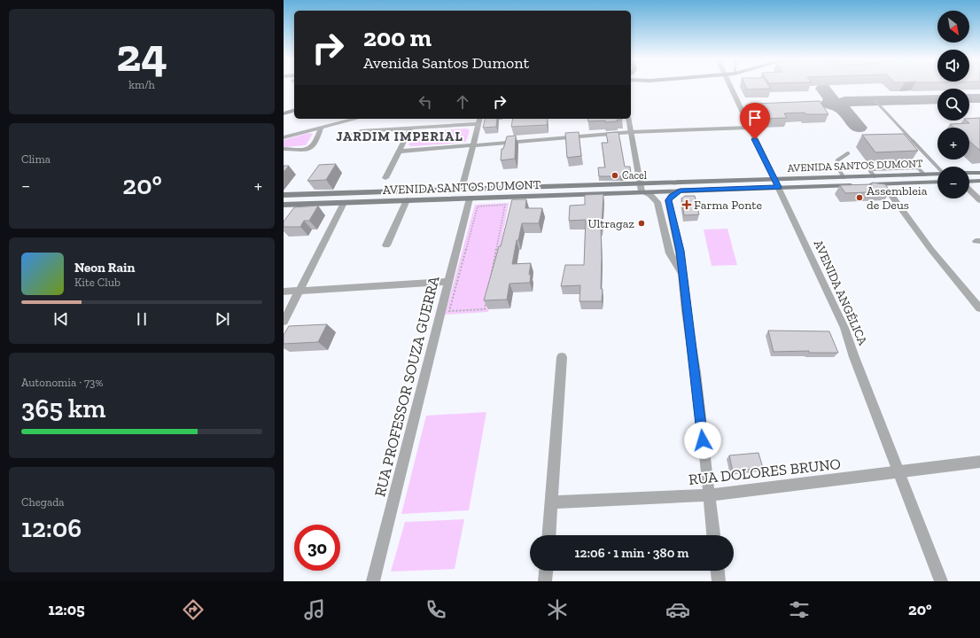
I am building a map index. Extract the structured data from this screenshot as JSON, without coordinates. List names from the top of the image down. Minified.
{"streets":{"main road":["AVENIDA SANTOS DUMONT"],"street":["AVENIDA ANGÉLICA","RUA PROFESSOR SOUZA GUERRA","RUA DOLORES BRUNO"]},"crossings":[["AVENIDA SANTOS DUMONT","AVENIDA ANGÉLICA"],["AVENIDA SANTOS DUMONT","RUA PROFESSOR SOUZA GUERRA"],["AVENIDA ANGÉLICA","RUA DOLORES BRUNO"]],"districts":["JARDIM IMPERIAL"],"places":{"other":["Cacel","Assembleia de Deus","Ultragaz"],"health":["Farma Ponte"]},"north":"bottom right","page":{"tile":[["24","km/h"],"Clima",["Autonomia · 73%","365 km"],["Chegada","12:06"]],"map_buttons":["+","−"],"turn":["200 m","Avenida Santos Dumont"],"heat":["−","20°","+"],"song":["Neon Rain","Kite Club"],"limit":"30","trip":"12:06 · 1 min · 380 m","tabs":["12:05","20°"]}}
